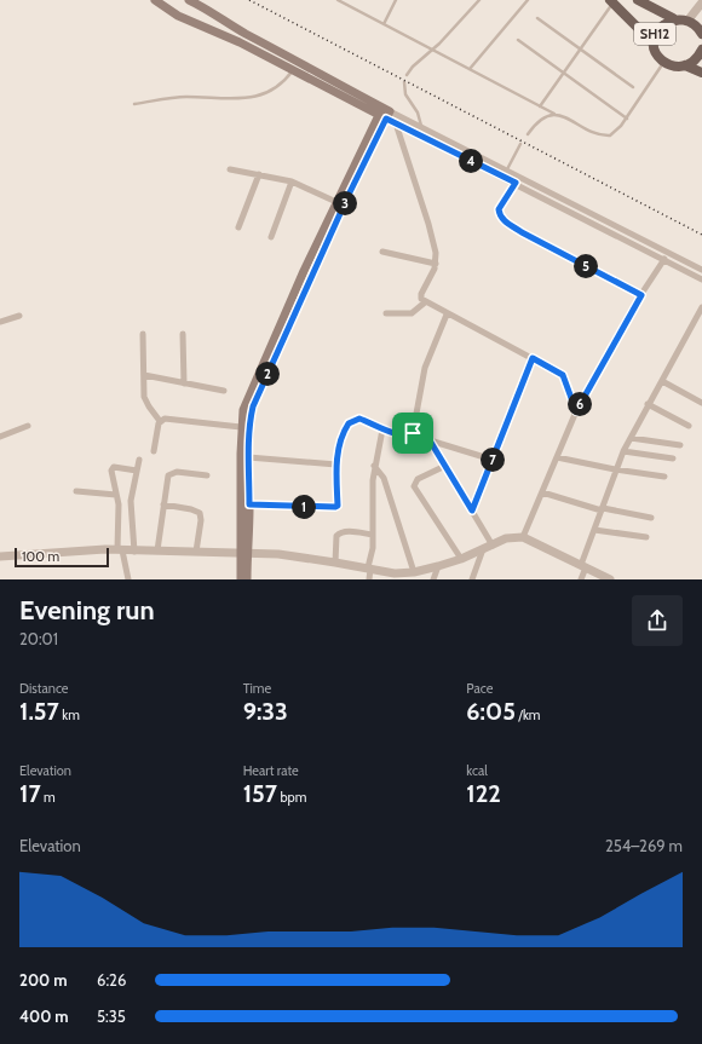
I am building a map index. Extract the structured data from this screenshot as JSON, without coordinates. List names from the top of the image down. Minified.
{"streets":{"main road":["SH12"]},"scale_bar":"100 m","page":{"pins":["4","3","5","2","6","7","1"],"scale":"100 m","heading":["Evening run","20:01"],"stats":[["Distance","1.57 km"],["Time","9:33"],["Pace","6:05 /km"],["Elevation","17 m"],["Heart rate","157 bpm"],["kcal","122"]],"chart":["Elevation","254–269 m"],"list":[{"name":"200 m","note":"6:26"},{"name":"400 m","note":"5:35"}]}}
